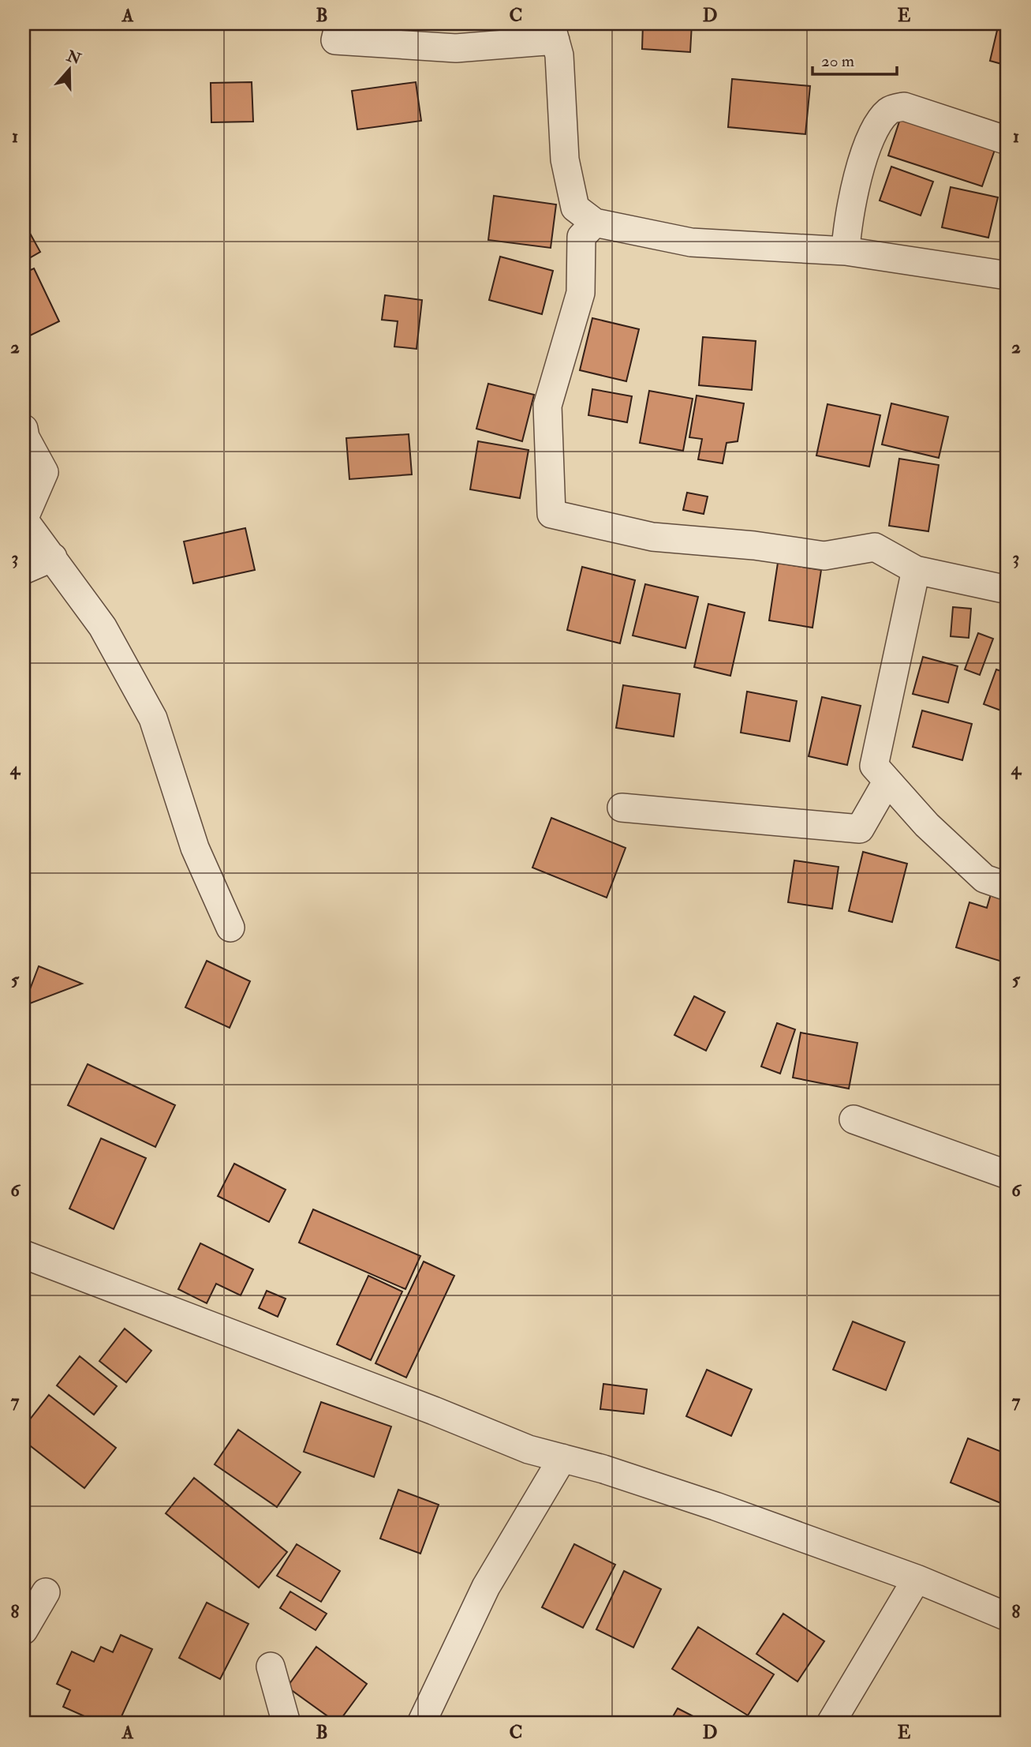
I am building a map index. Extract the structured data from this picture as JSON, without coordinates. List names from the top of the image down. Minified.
{"scale_bar":"20 m","north":"top","grid":{"columns":["A","B","C","D","E"],"rows":["1","2","3","4","5","6","7","8"]}}
